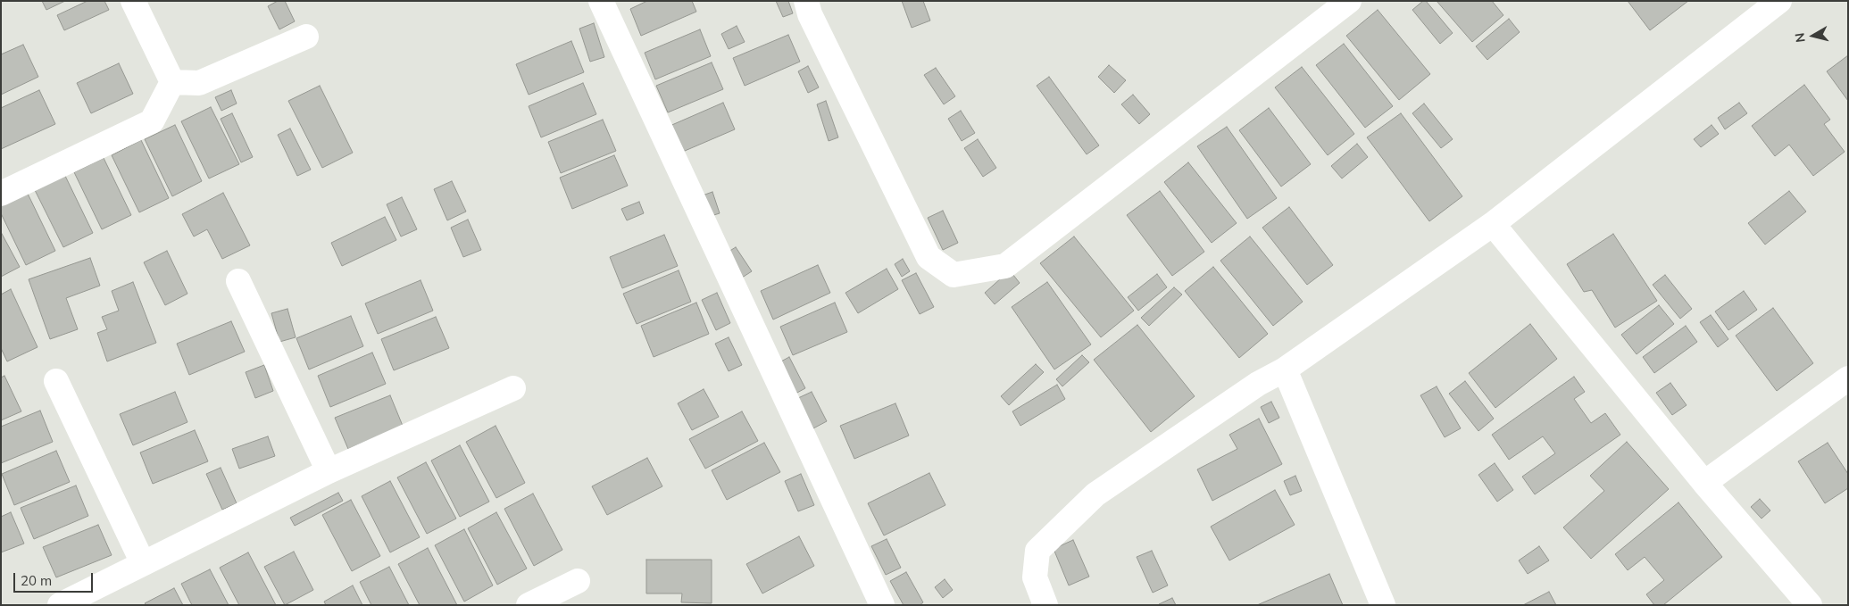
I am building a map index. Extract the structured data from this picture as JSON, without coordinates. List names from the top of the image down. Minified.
{"scale_bar":"20 m","north":"left"}
